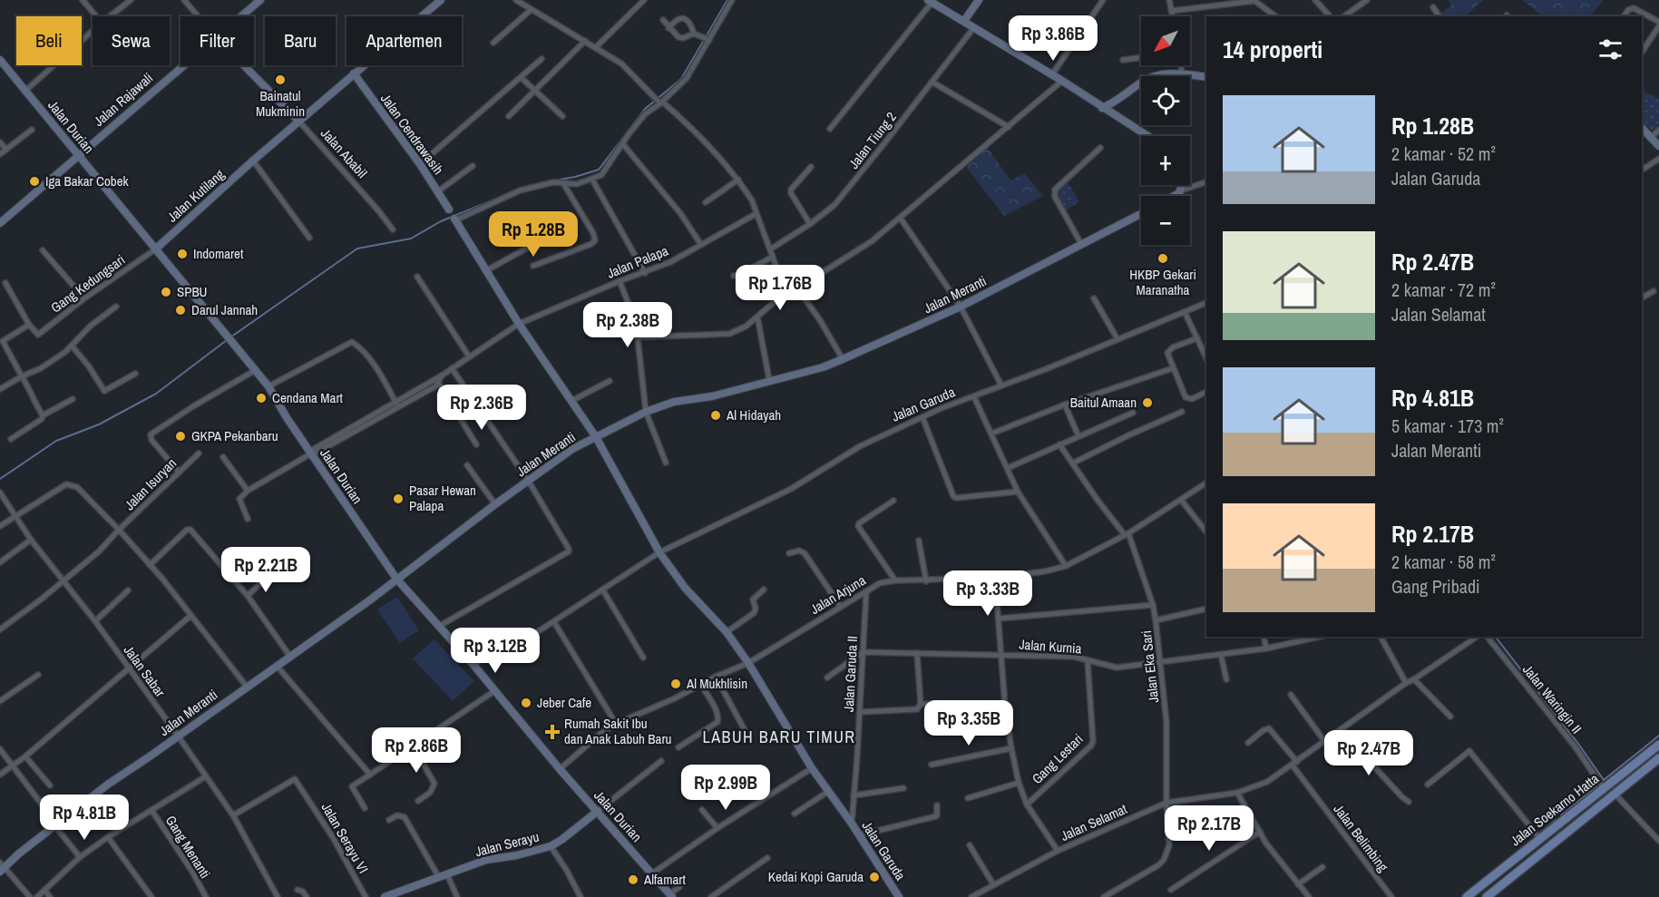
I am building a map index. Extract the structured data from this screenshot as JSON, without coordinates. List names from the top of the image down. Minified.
{"streets":{"main road":["Jalan Soekarno Hatta"],"street":["Jalan Rajawali","Jalan Durian","Jalan Cendrawasih","Jalan Tiung 2","Jalan Ababil","Jalan Kutilang","Jalan Palapa","Gang Kedungsari","Jalan Meranti","Jalan Garuda","Jalan Isuryan","Jalan Arjuna","Jalan Kurnia","Jalan Eka Sari","Jalan Sabar","Jalan Garuda II","Jalan Waringin II","Gang Lestari","Jalan Selamat","Jalan Serayu VI","Jalan Belimbing","Jalan Serayu","Gang Menanti"]},"crossings":[["Jalan Rajawali","Jalan Durian"],["Jalan Durian","Jalan Kutilang"],["Jalan Durian","Jalan Palapa"],["Jalan Durian","Gang Kedungsari"],["Jalan Durian","Jalan Meranti"],["Jalan Durian","Jalan Garuda"],["Jalan Durian","Jalan Arjuna"],["Jalan Durian","Jalan Serayu"],["Jalan Cendrawasih","Jalan Kutilang"],["Jalan Cendrawasih","Jalan Garuda"],["Jalan Ababil","Jalan Kutilang"],["Jalan Kutilang","Gang Kedungsari"],["Jalan Palapa","Jalan Garuda"],["Jalan Meranti","Jalan Garuda"],["Jalan Meranti","Jalan Sabar"],["Jalan Garuda","Jalan Arjuna"],["Jalan Garuda","Jalan Garuda II"],["Jalan Isuryan","Jalan Sabar"],["Jalan Arjuna","Jalan Eka Sari"],["Jalan Arjuna","Jalan Garuda II"],["Jalan Kurnia","Jalan Eka Sari"],["Jalan Kurnia","Jalan Garuda II"],["Jalan Kurnia","Gang Lestari"],["Jalan Eka Sari","Jalan Selamat"],["Jalan Sabar","Jalan Serayu VI"],["Jalan Waringin II","Jalan Soekarno Hatta"],["Jalan Selamat","Jalan Belimbing"]],"districts":["LABUH BARU TIMUR"],"places":{"other":["Bainatul Mukminin","Iga Bakar Cobek","Indomaret","HKBP Gekari Maranatha","SPBU","Darul Jannah","Cendana Mart","Baitul Amaan","Al Hidayah","GKPA Pekanbaru","Pasar Hewan Palapa","Al Mukhlisin","Jeber Cafe","Kedai Kopi Garuda","Alfamart"],"health":["Rumah Sakit Ibu dan Anak Labuh Baru"]},"north":"bottom left","page":{"price":["Rp 3.86B","Rp 1.28B","Rp 1.76B","Rp 2.38B","Rp 2.36B","Rp 2.21B","Rp 3.33B","Rp 3.12B","Rp 3.35B","Rp 2.86B","Rp 2.47B","Rp 2.99B","Rp 4.81B","Rp 2.17B"],"map_buttons":["+","−"],"chip":["Beli","Sewa","Filter","Baru","Apartemen"],"heading":"14 properti","list":[{"name":"Rp 1.28B","note":"2 kamar · 52 m² · Jalan Garuda"},{"name":"Rp 2.47B","note":"2 kamar · 72 m² · Jalan Selamat"},{"name":"Rp 4.81B","note":"5 kamar · 173 m² · Jalan Meranti"},{"name":"Rp 2.17B","note":"2 kamar · 58 m² · Gang Pribadi"}]}}
